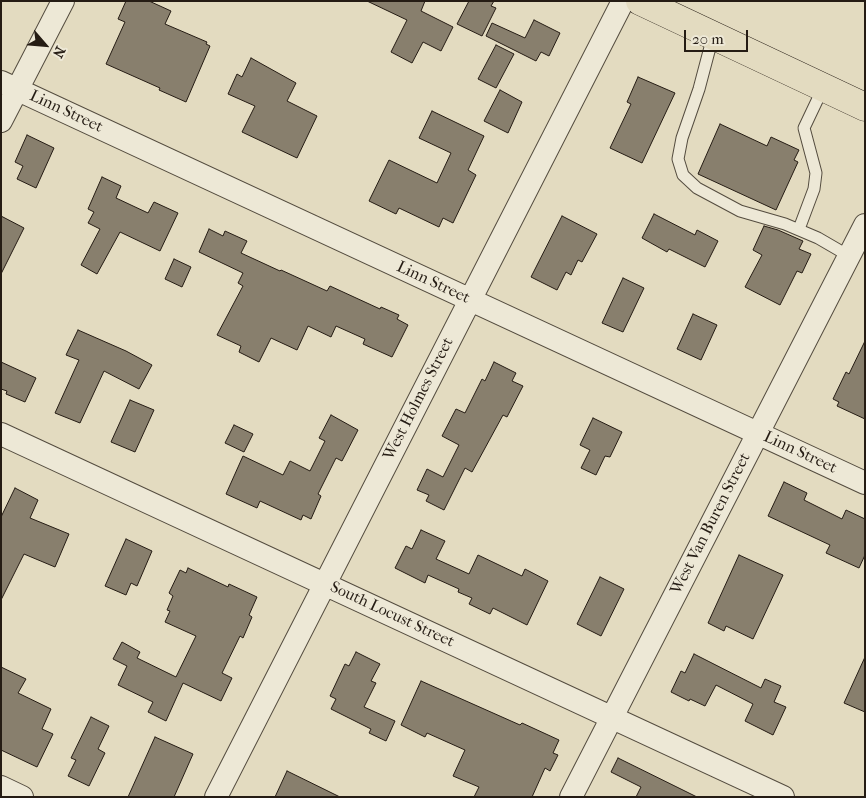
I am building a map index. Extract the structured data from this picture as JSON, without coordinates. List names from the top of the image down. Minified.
{"streets":{"street":["Linn Street","West Holmes Street","West Van Buren Street","South Locust Street"]},"crossings":[["Linn Street","West Holmes Street"],["Linn Street","West Van Buren Street"],["West Holmes Street","South Locust Street"],["West Van Buren Street","South Locust Street"]],"scale_bar":"20 m","north":"bottom right"}
